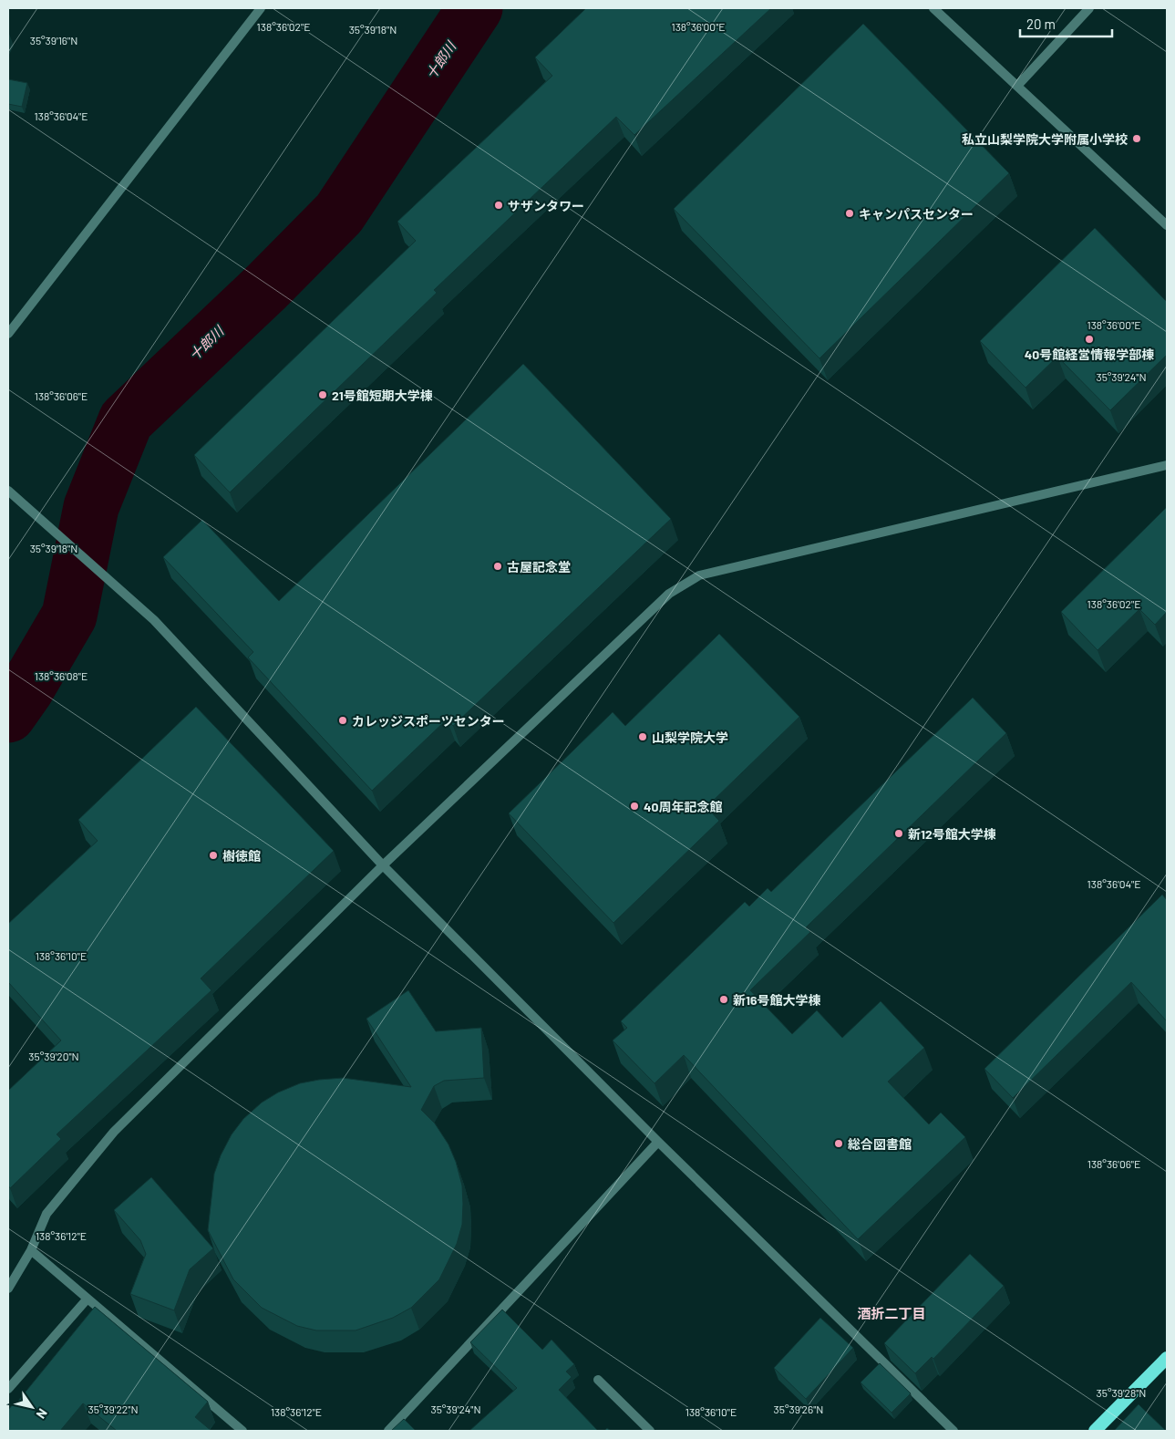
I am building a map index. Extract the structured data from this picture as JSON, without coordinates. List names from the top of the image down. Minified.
{"districts":["酒折二丁目"],"water":["十郎川"],"places":["私立山梨学院大学附属小学校","サザンタワー","キャンパスセンター","40号館経営情報学部棟","21号館短期大学棟","古屋記念堂","カレッジスポーツセンター","山梨学院大学","40周年記念館","新12号館大学棟","樹徳館","新16号館大学棟","総合図書館"],"scale_bar":"20 m","north":"bottom right","coordinates":["138°36'00\"E","138°36'02\"E","35°39'18\"N","35°39'16\"N","138°36'04\"E","35°39'24\"N","138°36'06\"E","138°36'08\"E","138°36'10\"E","35°39'20\"N","138°36'12\"E","35°39'28\"N","35°39'22\"N","35°39'26\"N"]}
